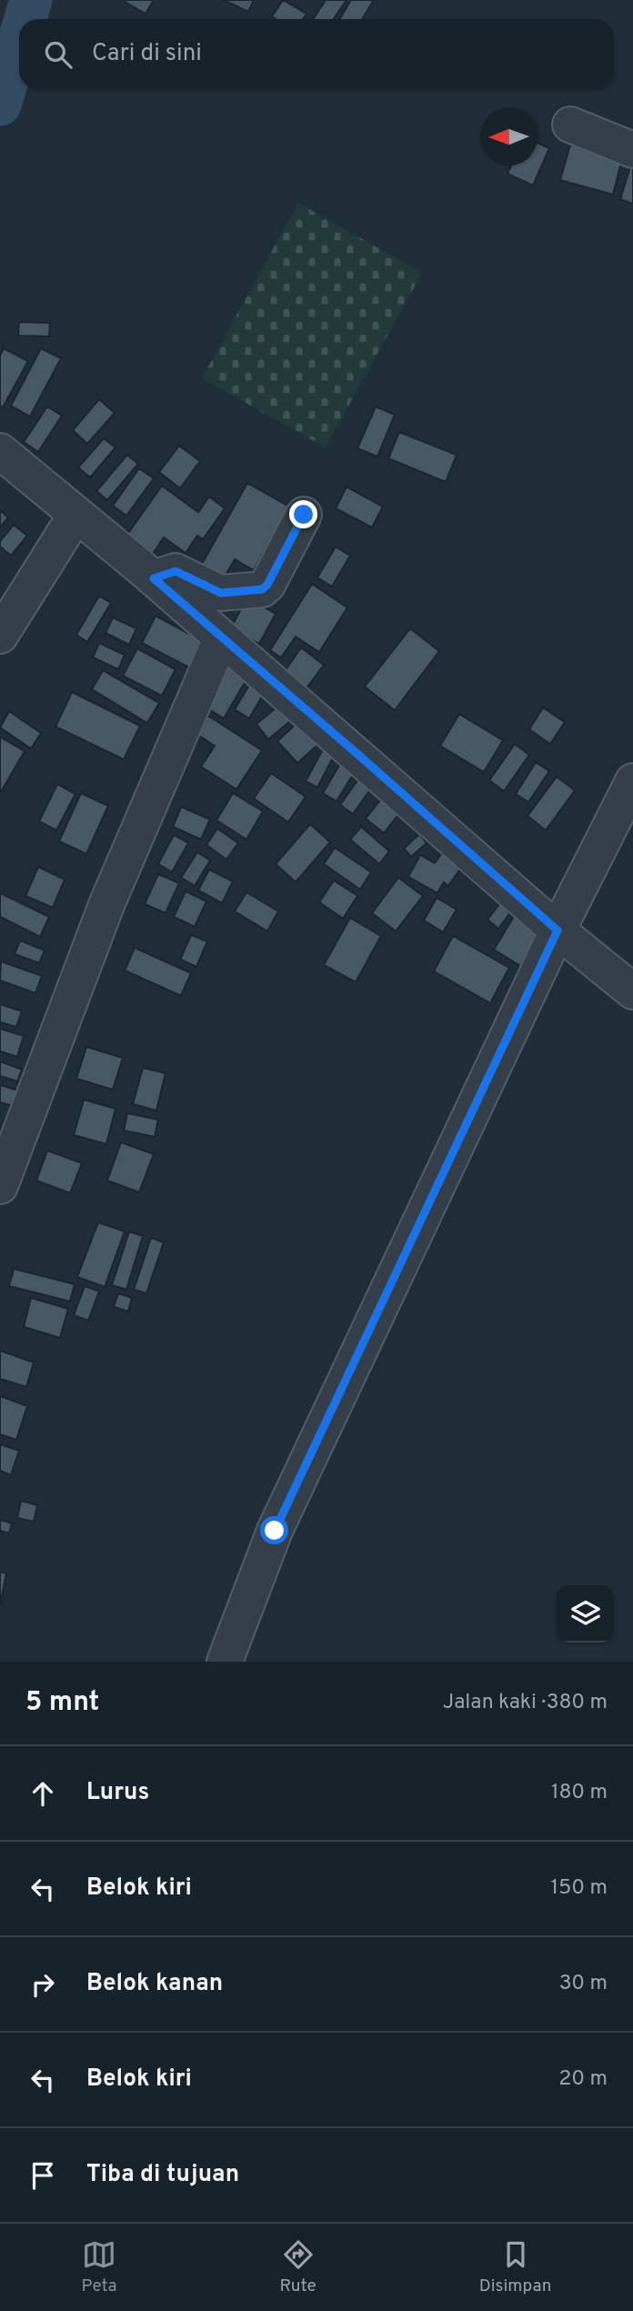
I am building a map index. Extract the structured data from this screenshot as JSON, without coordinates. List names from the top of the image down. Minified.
{"north":"left","page":{"search":"Cari di sini","heading":["5 mnt","Jalan kaki · 380 m"],"list":[["Lurus","180 m"],["Belok kiri","150 m"],["Belok kanan","30 m"],["Belok kiri","20 m"],"Tiba di tujuan"],"nav":["Peta","Rute","Disimpan"]}}
